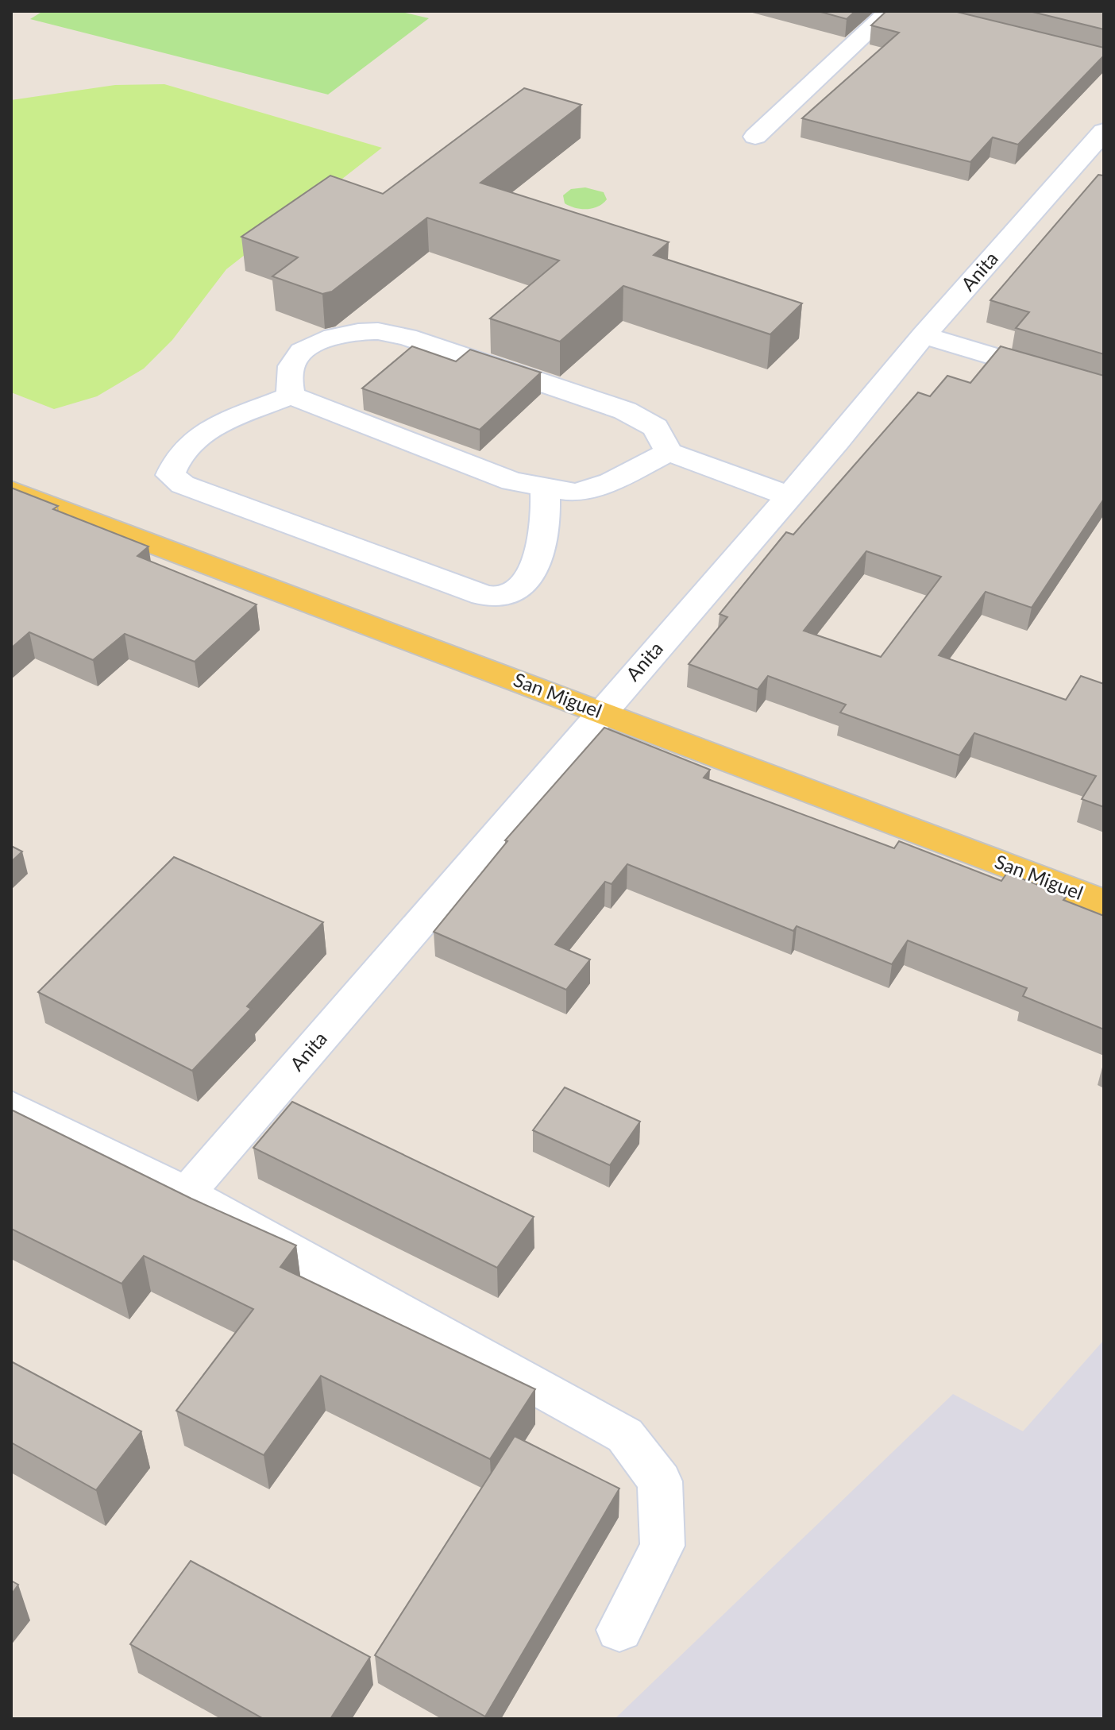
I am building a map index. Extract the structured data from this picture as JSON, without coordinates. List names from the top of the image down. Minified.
{"streets":{"main road":["San Miguel"],"street":["Anita"]},"crossings":[["Anita","San Miguel"]]}
